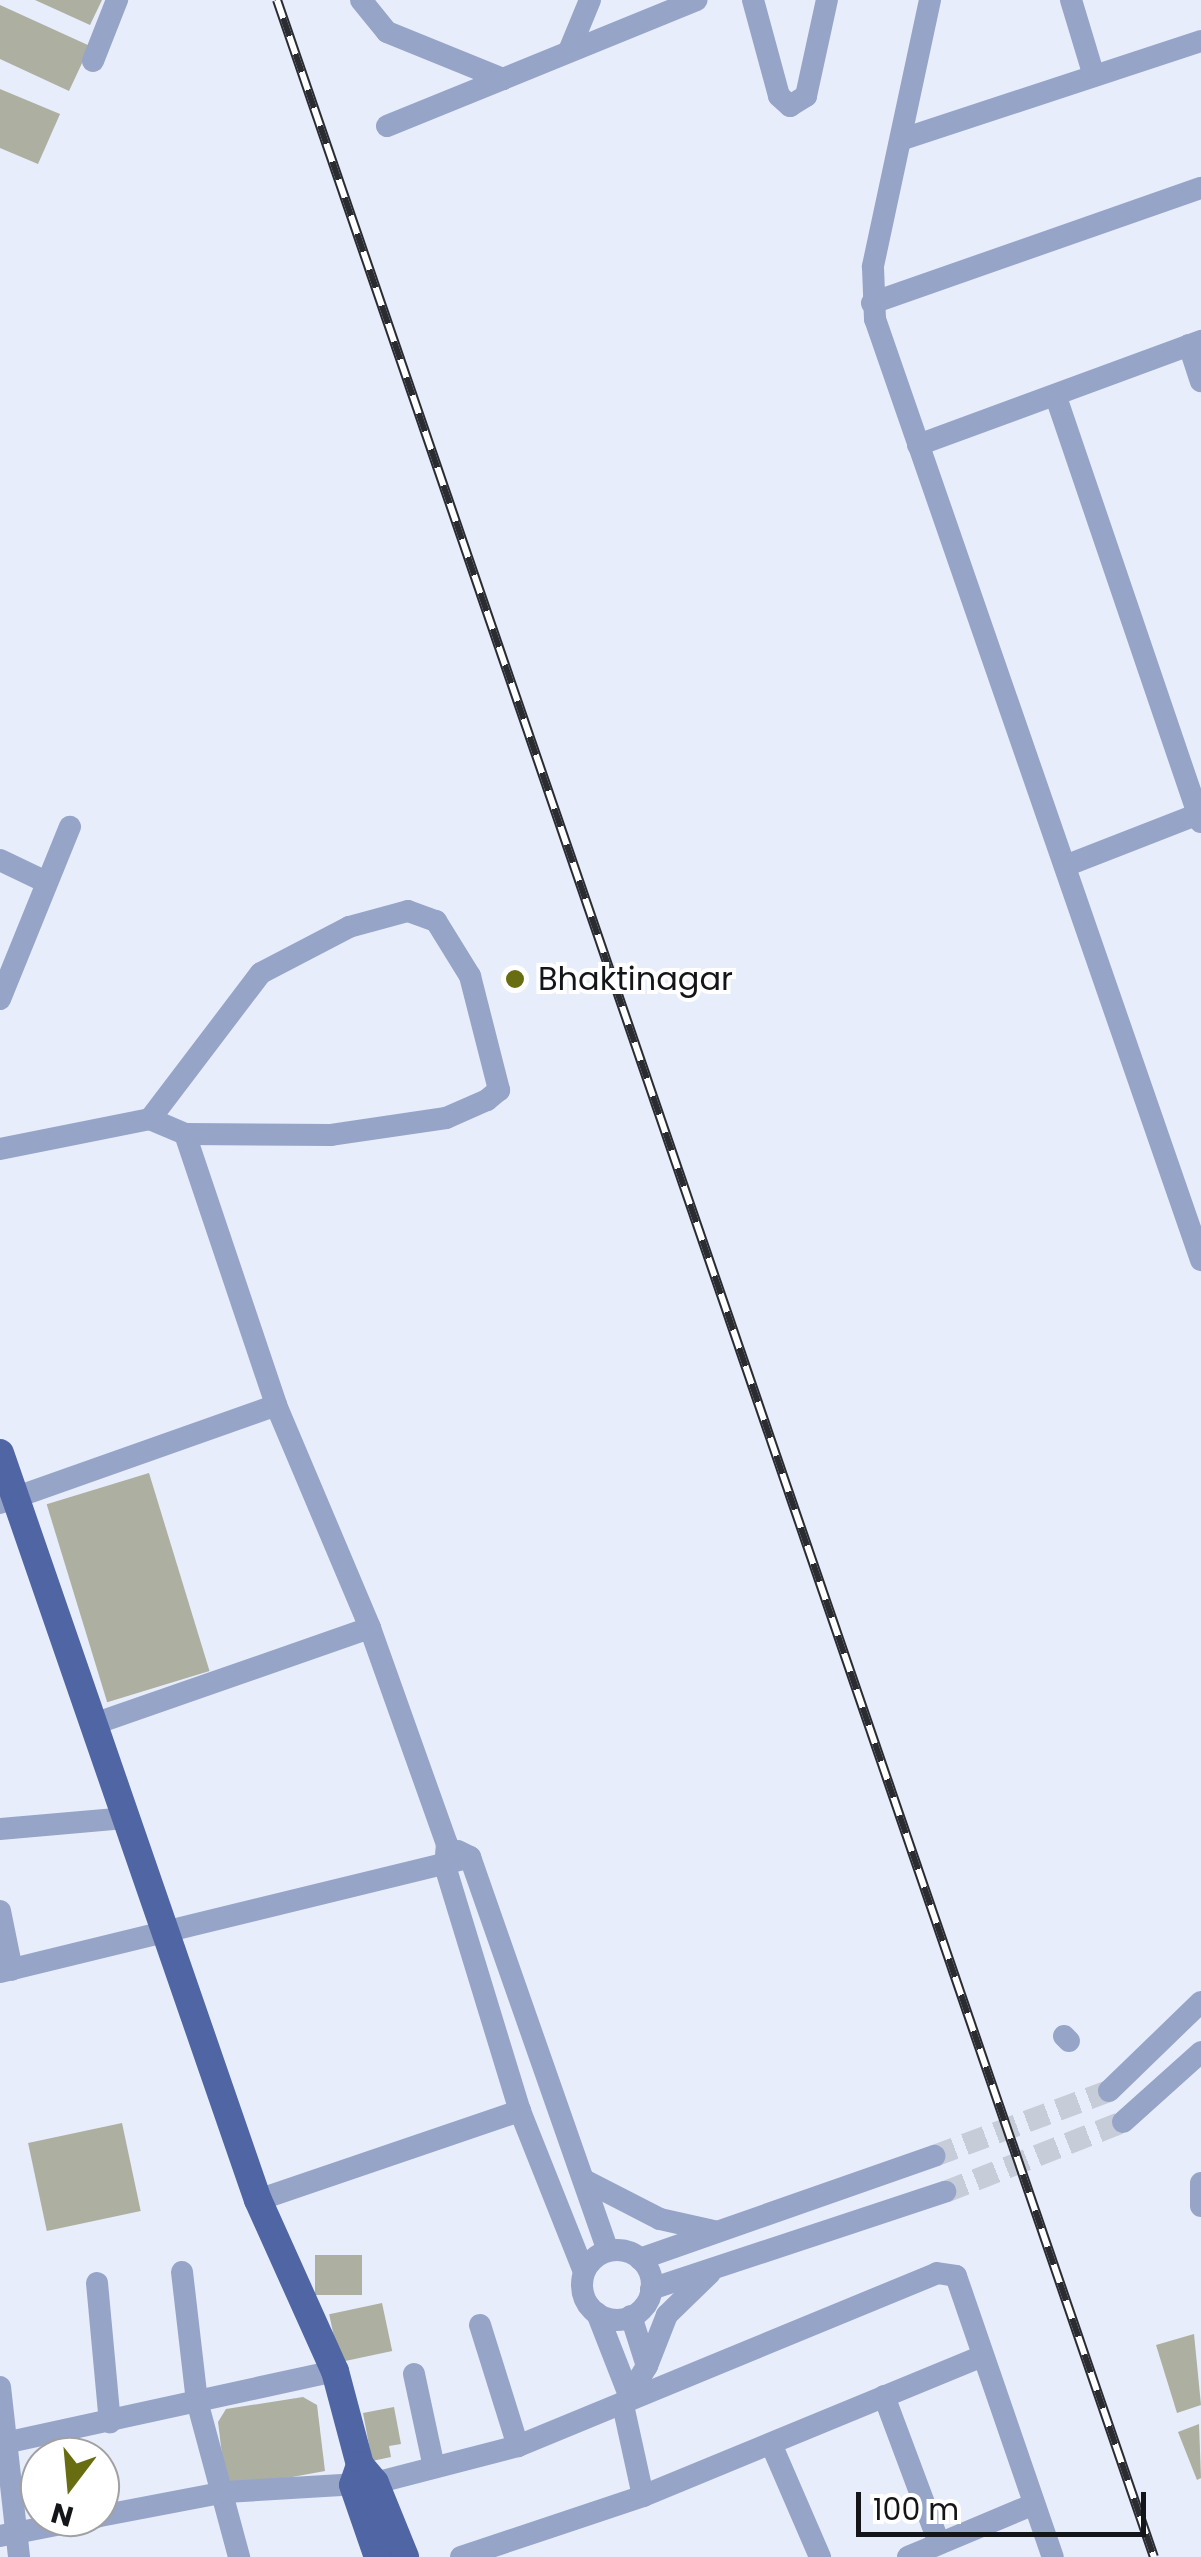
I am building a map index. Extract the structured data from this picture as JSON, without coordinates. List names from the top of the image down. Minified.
{"places":["Bhaktinagar"],"scale_bar":"100 m","north":"bottom"}
